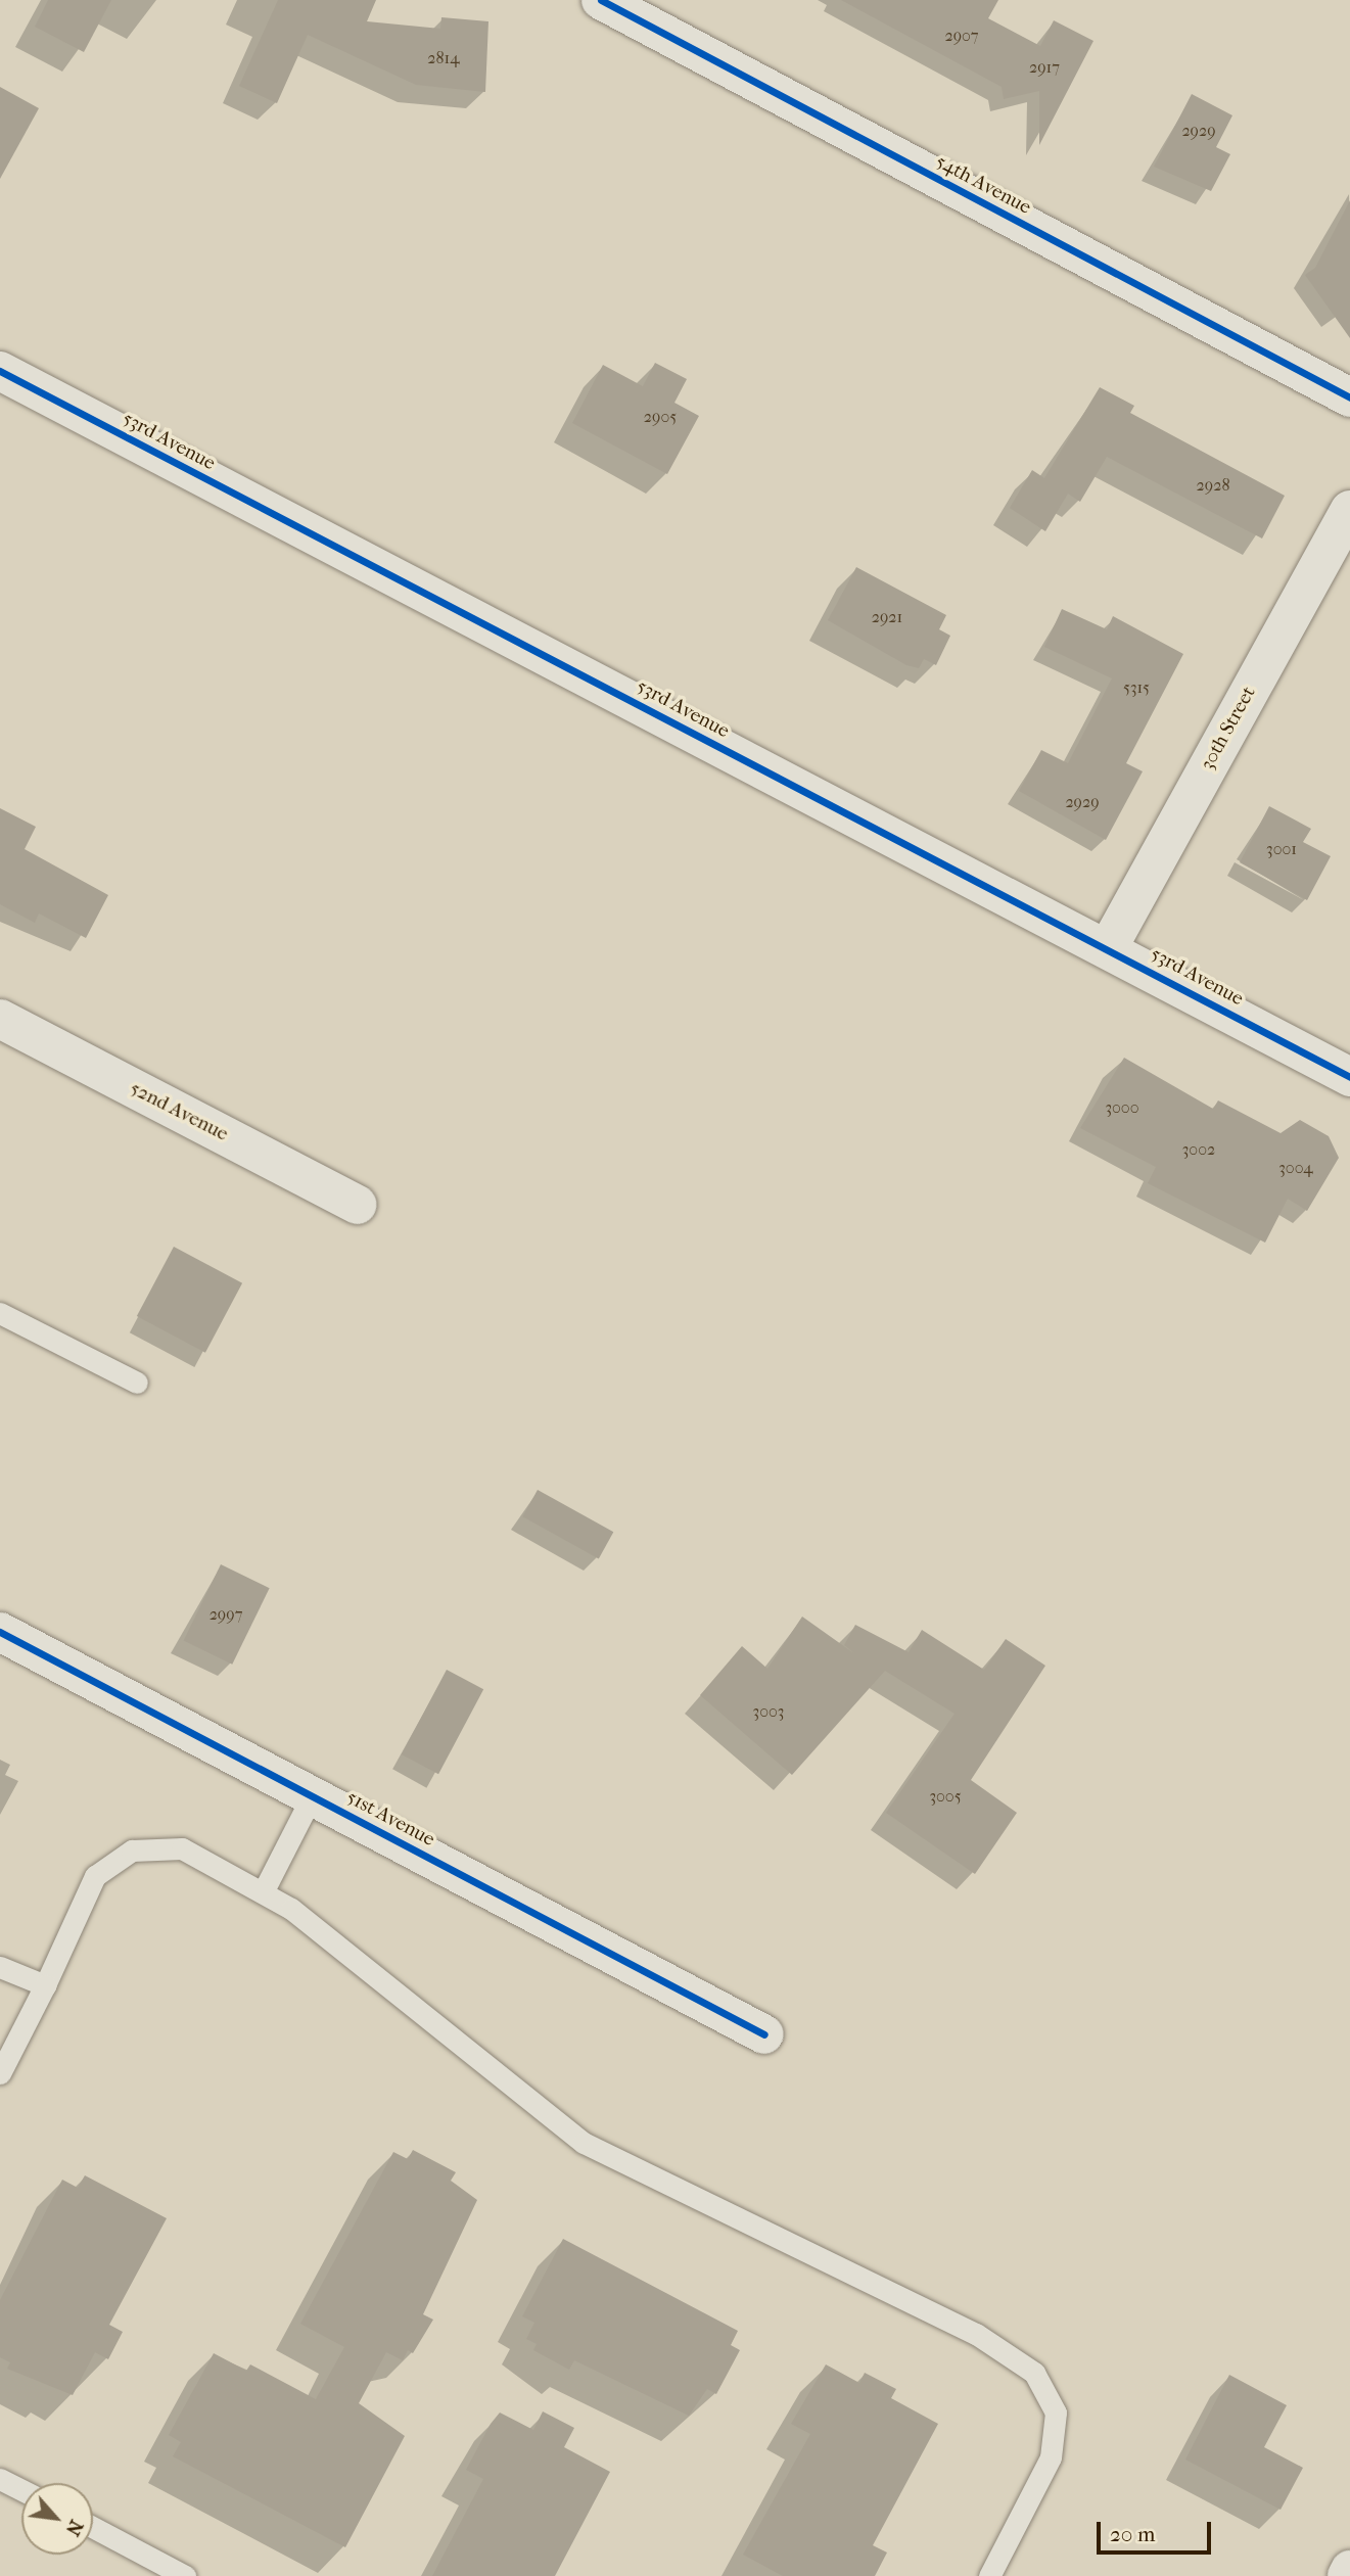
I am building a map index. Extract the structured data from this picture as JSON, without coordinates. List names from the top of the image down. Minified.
{"streets":{"street":["54th Avenue","53rd Avenue","30th Street","52nd Avenue","51st Avenue"]},"crossings":[["53rd Avenue","30th Street"]],"house_numbers":["2907","2814","2917","2929","2905","2928","2921","5315","2929","3001","3000","3002","3004","2997","3003","3005"],"scale_bar":"20 m","north":"bottom right"}
